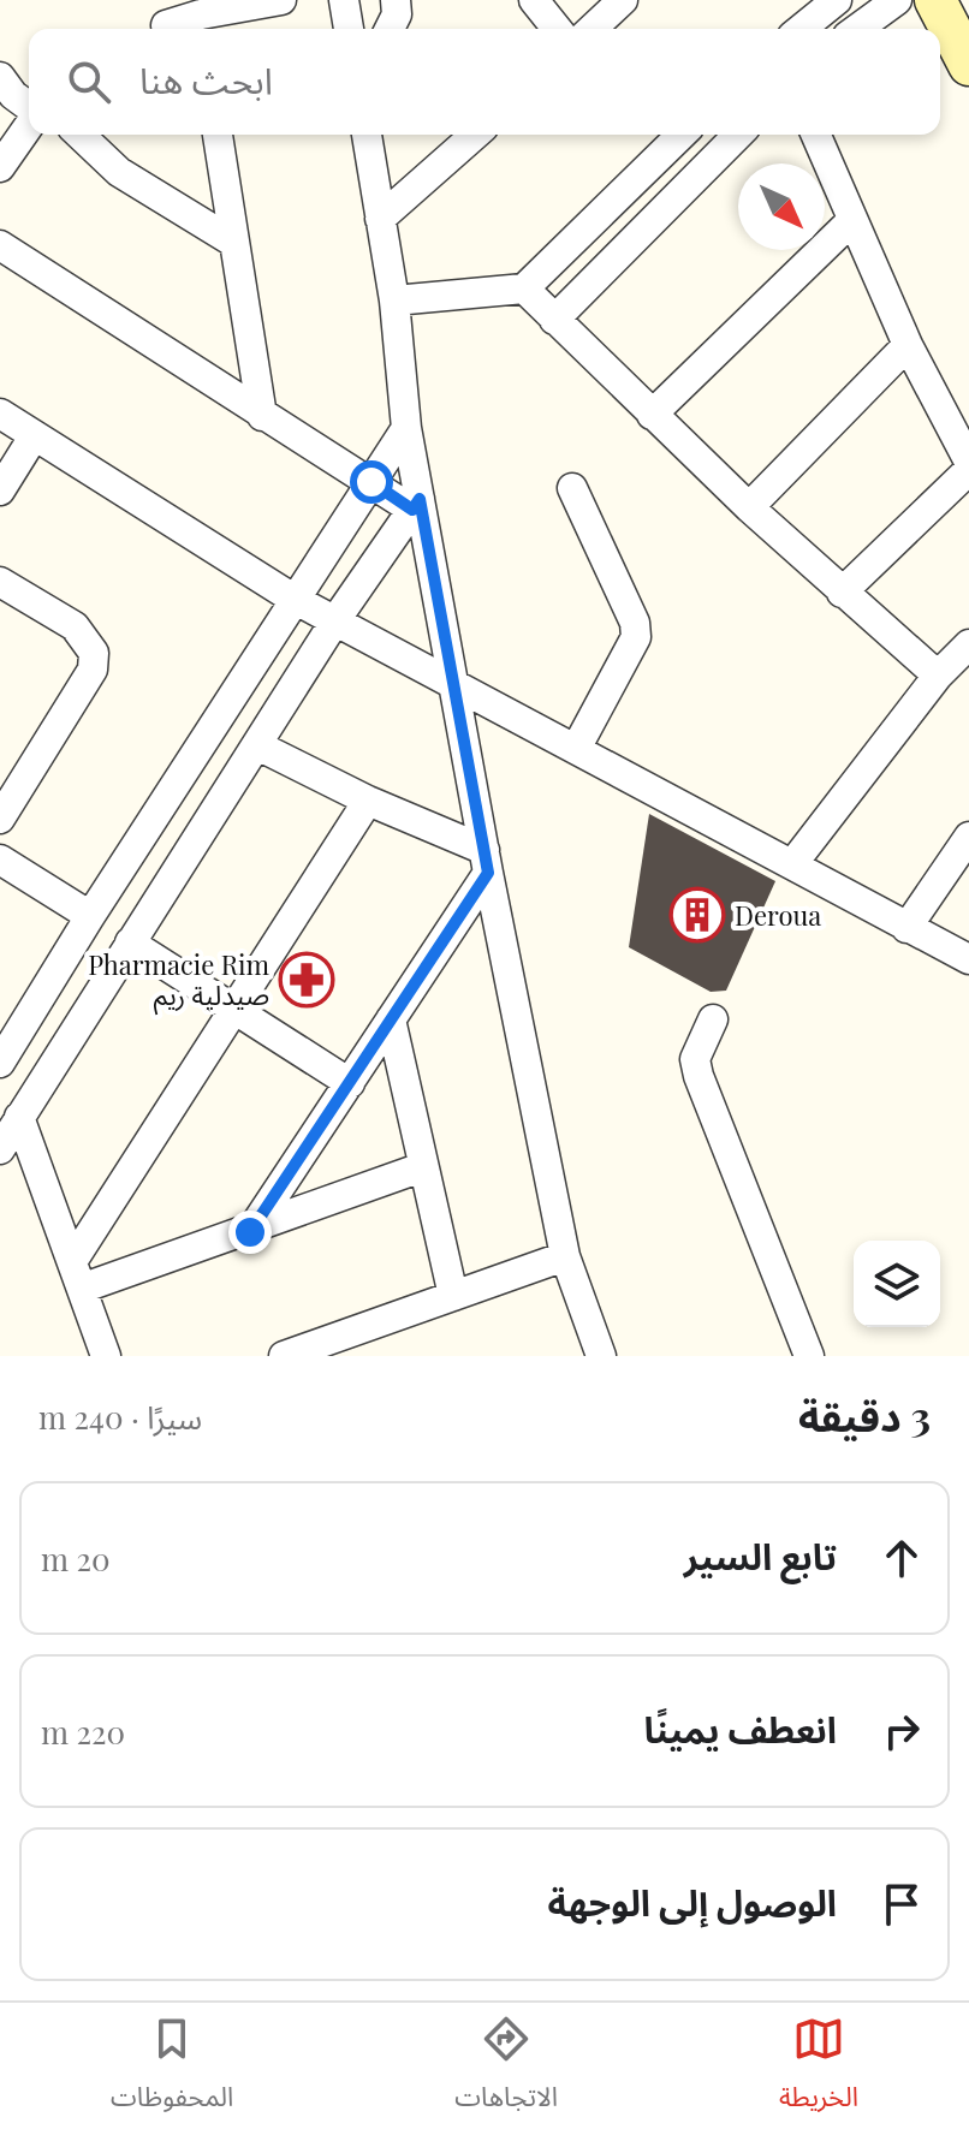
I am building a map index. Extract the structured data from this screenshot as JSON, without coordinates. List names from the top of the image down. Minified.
{"places":{"building":["Deroua"],"pharmacy":["Pharmacie Rim صيدلية ريم"]},"north":"bottom right","page":{"search":"ابحث هنا","heading":["3 دقيقة","سيرًا · 240 m"],"list":[["تابع السير","20 m"],["انعطف يمينًا","220 m"],"الوصول إلى الوجهة"],"nav":["الخريطة","الاتجاهات","المحفوظات"]}}
